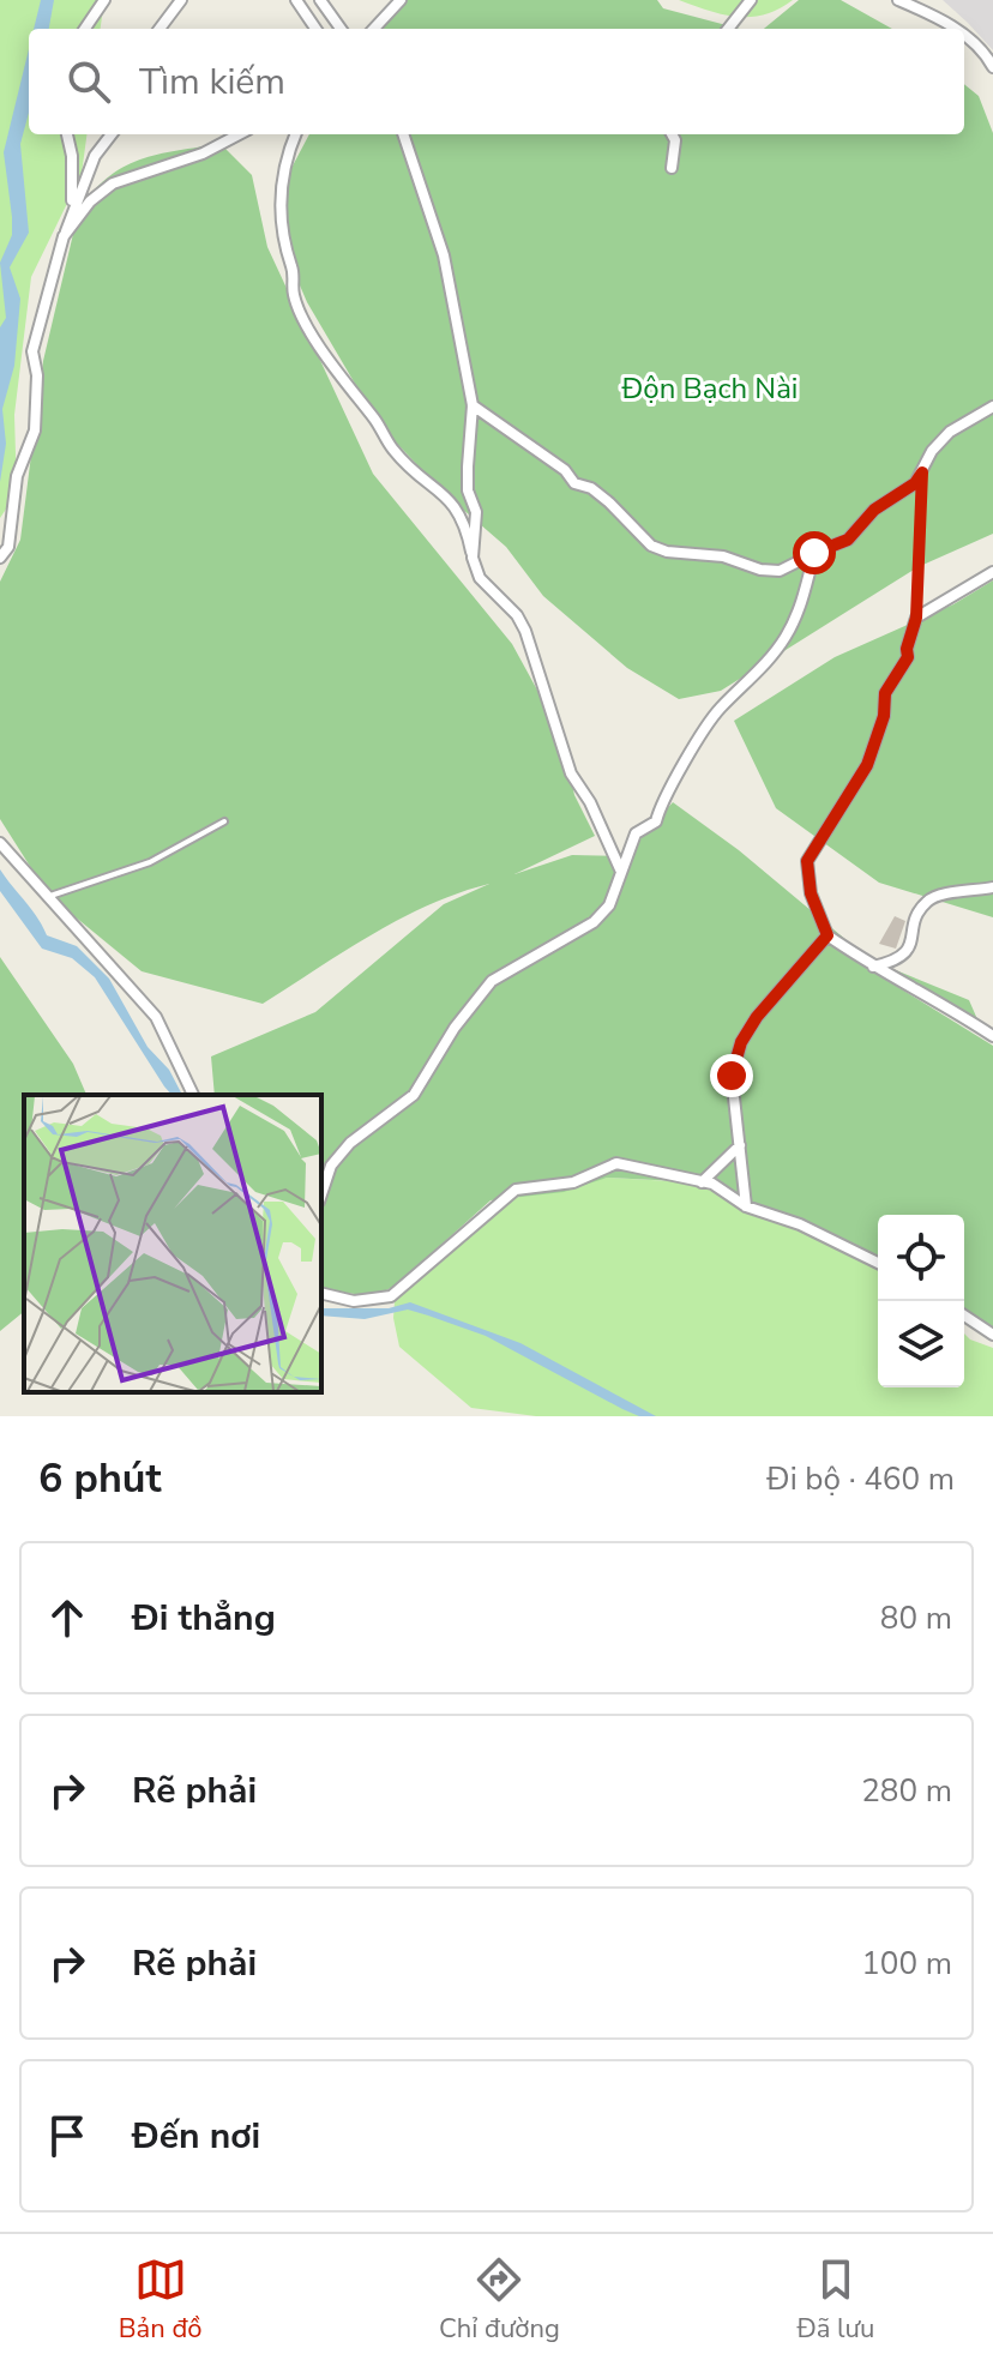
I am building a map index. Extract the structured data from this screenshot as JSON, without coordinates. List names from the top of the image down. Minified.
{"parks":["Độn Bạch Nài"],"page":{"search":"Tìm kiếm","heading":["6 phút","Đi bộ · 460 m"],"list":[["Đi thẳng","80 m"],["Rẽ phải","280 m"],["Rẽ phải","100 m"],"Đến nơi"],"nav":["Bản đồ","Chỉ đường","Đã lưu"]}}
